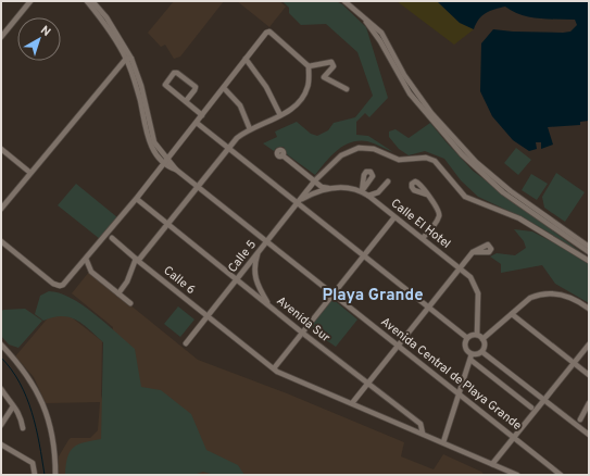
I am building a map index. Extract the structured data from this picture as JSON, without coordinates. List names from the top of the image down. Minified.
{"streets":{"street":["Calle El Hotel","Calle 5","Calle 6","Avenida Sur","Avenida Central de Playa Grande"]},"crossings":[["Calle El Hotel","Calle 5"],["Calle 5","Calle 6"],["Calle 5","Avenida Sur"],["Calle 5","Avenida Central de Playa Grande"],["Calle 6","Avenida Sur"]],"districts":["Playa Grande"],"north":"top right"}
